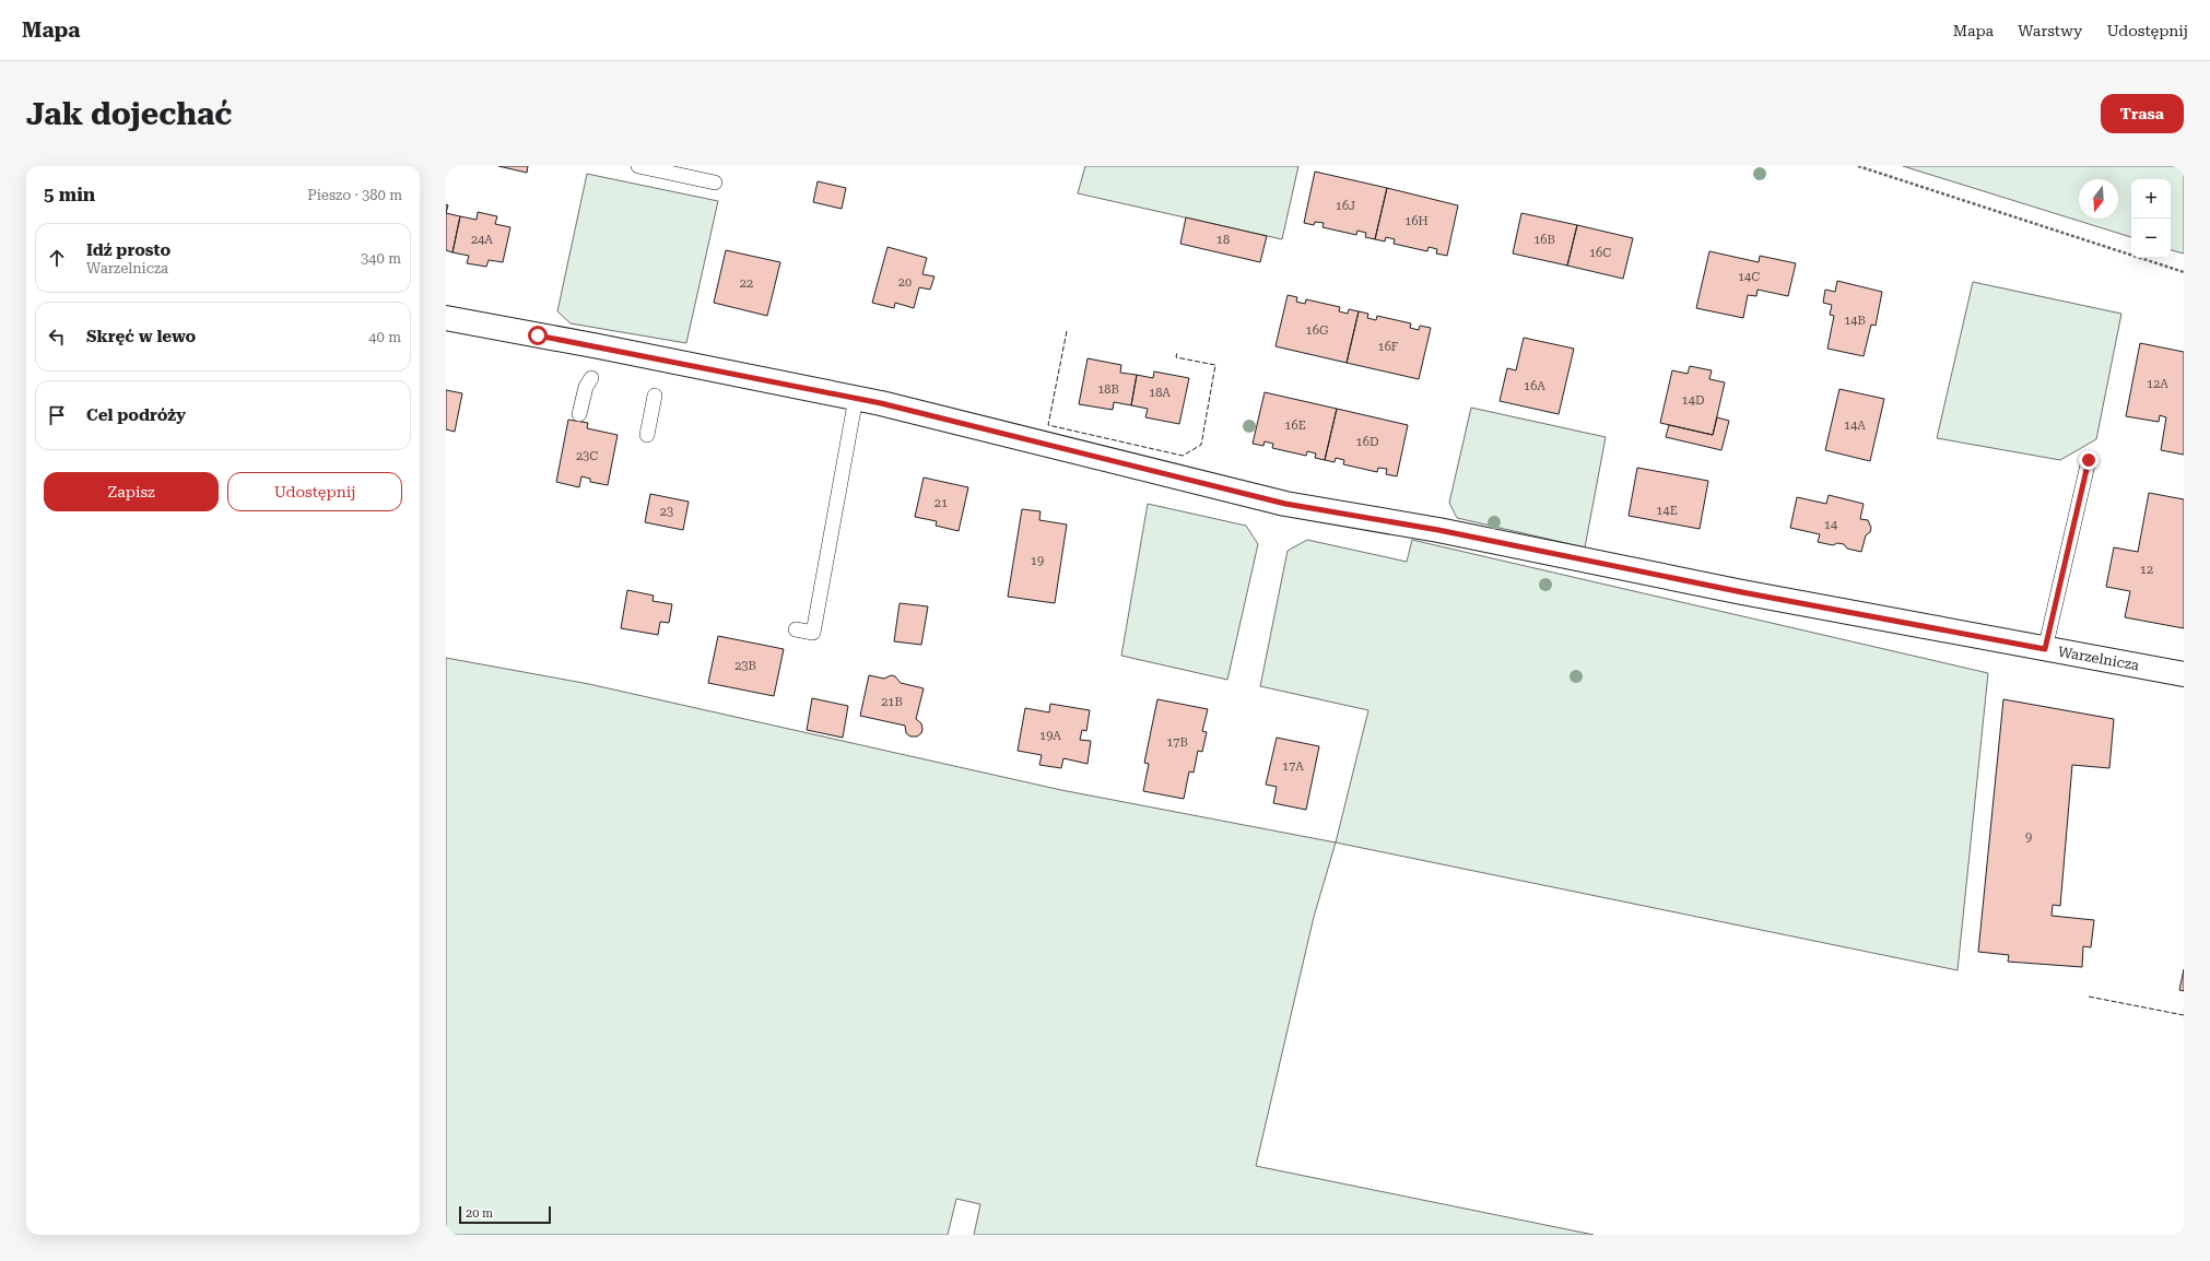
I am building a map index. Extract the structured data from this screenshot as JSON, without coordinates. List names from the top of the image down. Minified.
{"streets":{"street":["Warzelnicza"]},"house_numbers":["16J","16H","24A","18","16B","16C","14C","20","22","14B","16G","16F","12A","16A","18B","18A","14D","16E","14A","16D","23C","21","14E","23","14","19","12","23B","21B","19A","17B","17A","9"],"scale_bar":"20 m","north":"bottom","page":{"header":"Mapa","nav":["Mapa","Warstwy","Udostępnij"],"buttons":["Trasa",["Zapisz","Udostępnij"]],"title":"Jak dojechać","heading":["5 min","Pieszo · 380 m"],"map_buttons":["+","−"],"list":[["Idź prosto","Warzelnicza","340 m"],["Skręć w lewo","40 m"],"Cel podróży"],"scale":"20 m"}}
